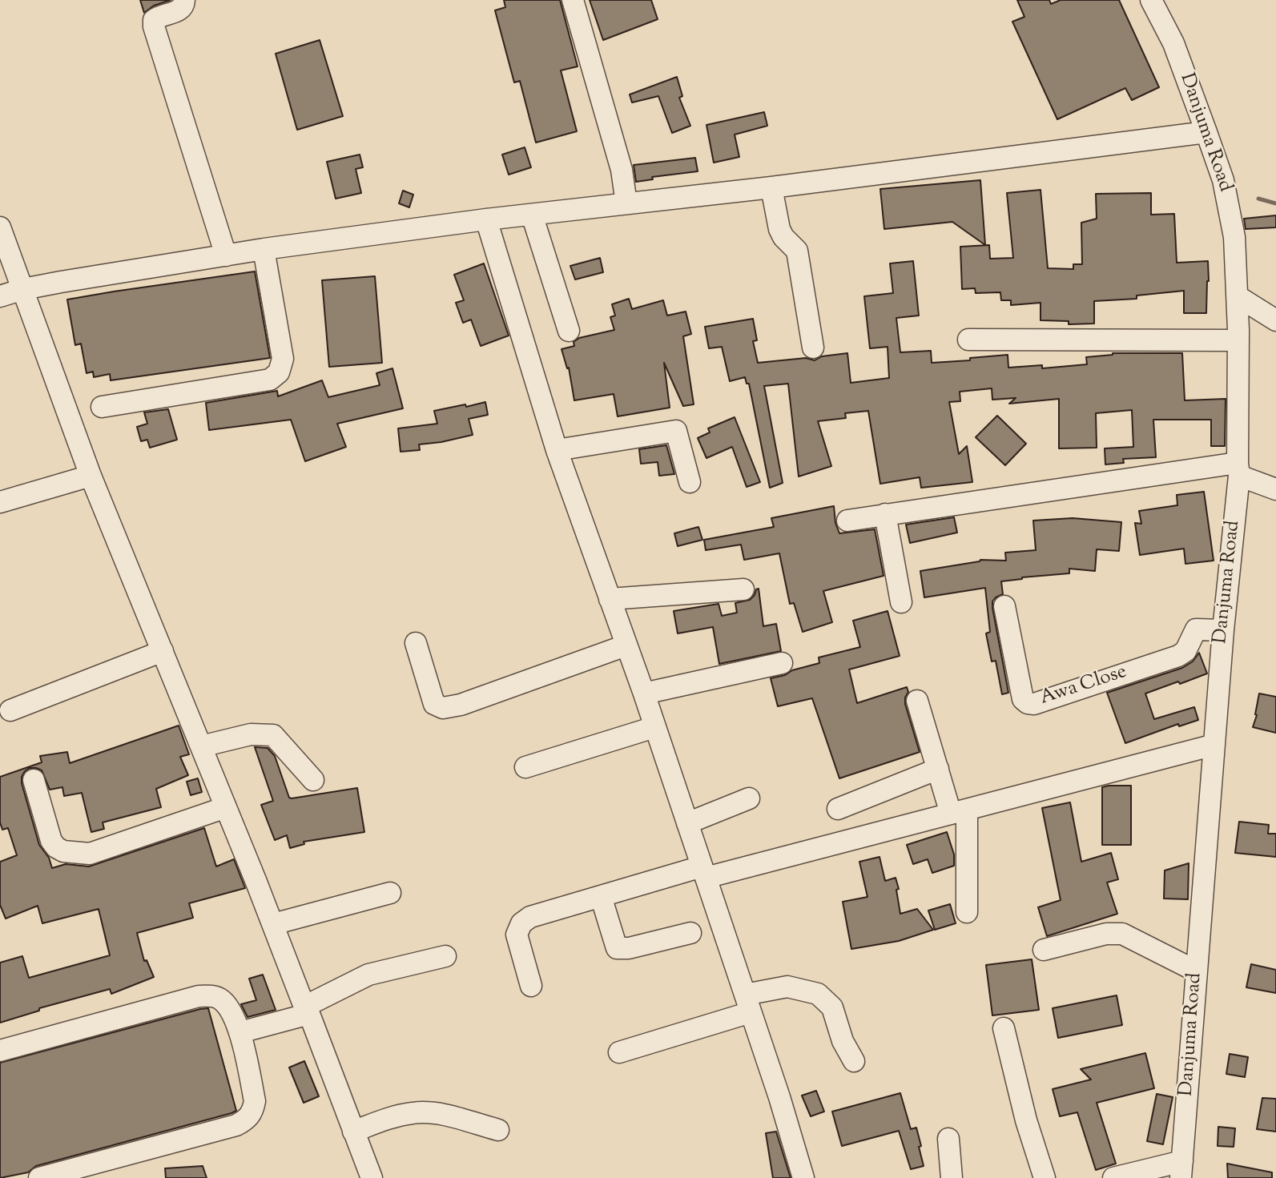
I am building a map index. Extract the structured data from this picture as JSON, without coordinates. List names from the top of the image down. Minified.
{"streets":{"street":["Danjuma Road","Awa Close"]},"crossings":[["Danjuma Road","Awa Close"]]}
